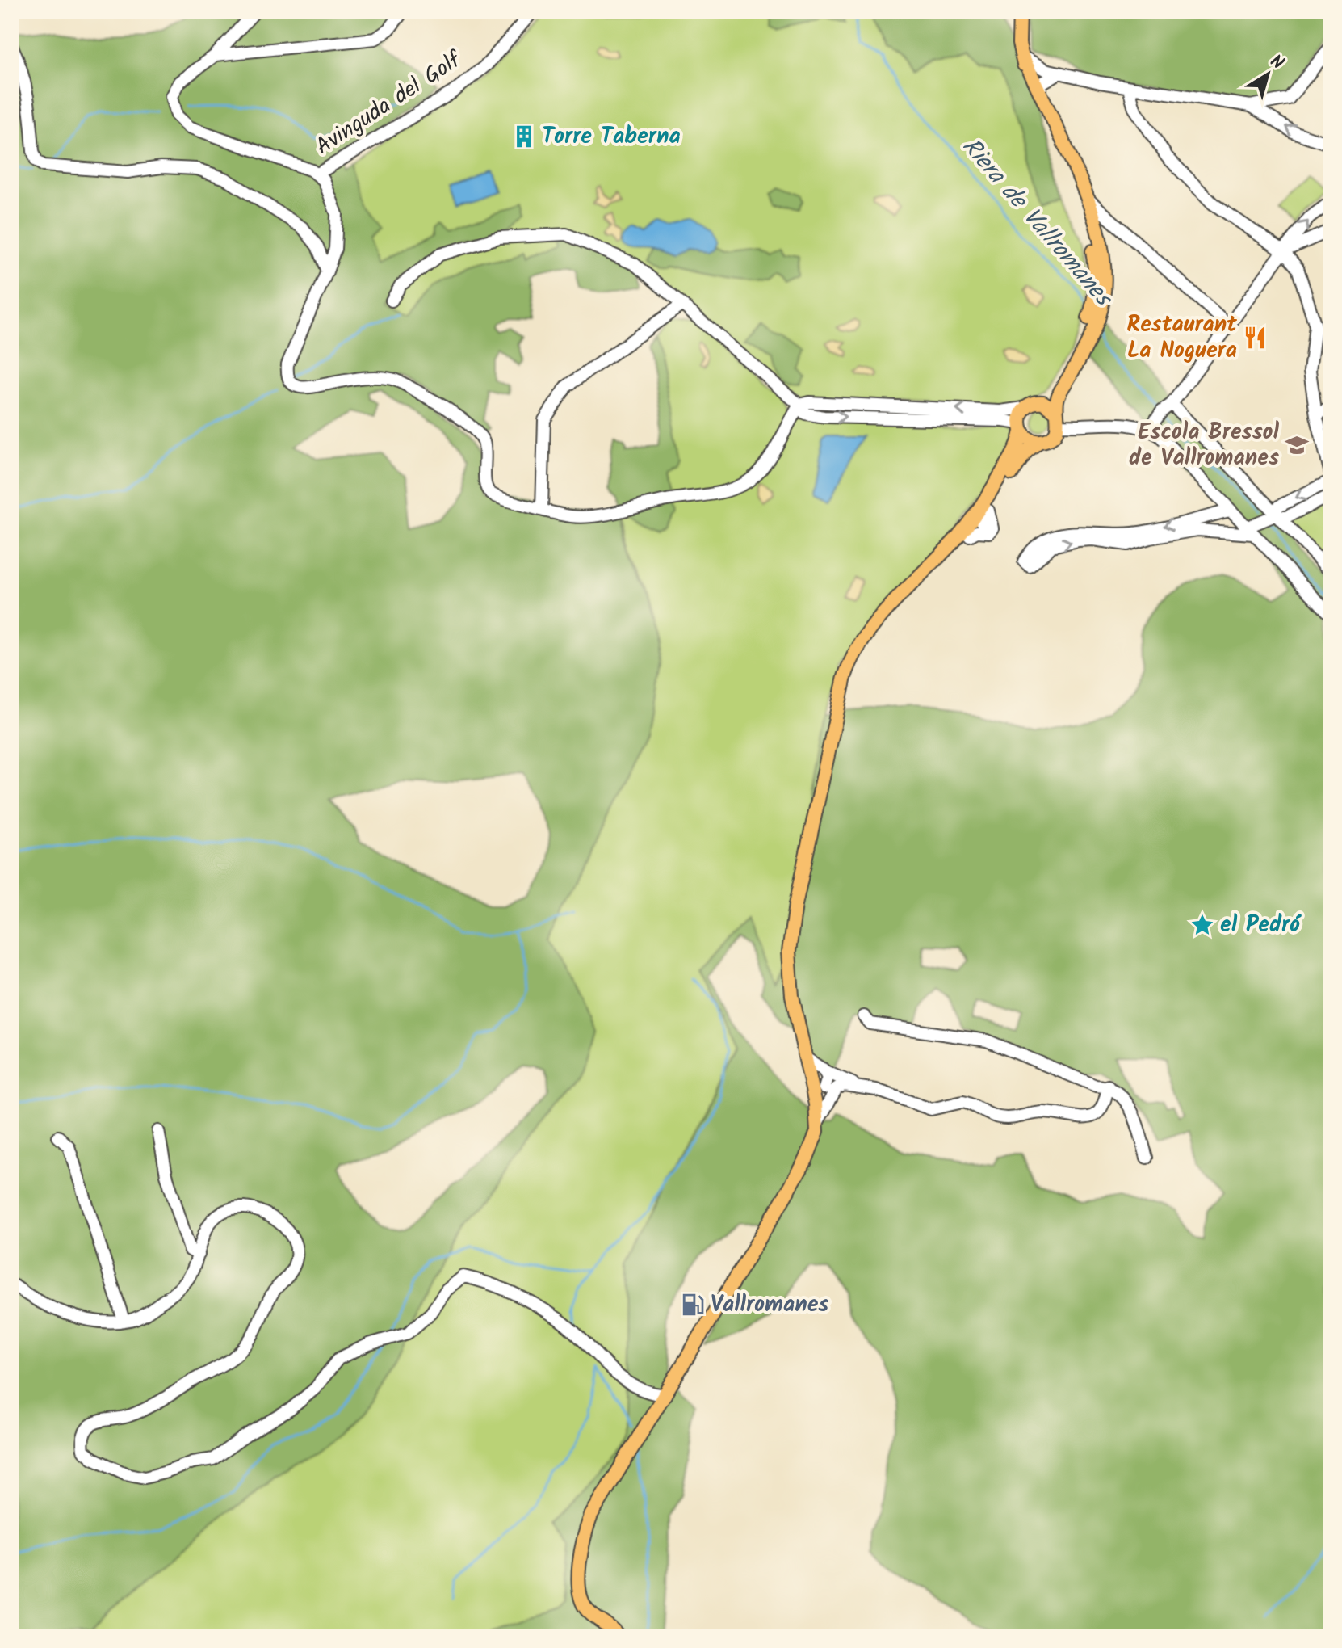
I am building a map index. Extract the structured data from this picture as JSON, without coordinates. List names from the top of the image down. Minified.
{"streets":{"street":["Avinguda del Golf"]},"water":["Riera de Vallromanes"],"places":{"building":["Torre Taberna"],"restaurant":["Restaurant La Noguera"],"school or university":["Escola Bressol de Vallromanes"],"place":["el Pedró"],"fuel station":["Vallromanes"]},"north":"top right"}
